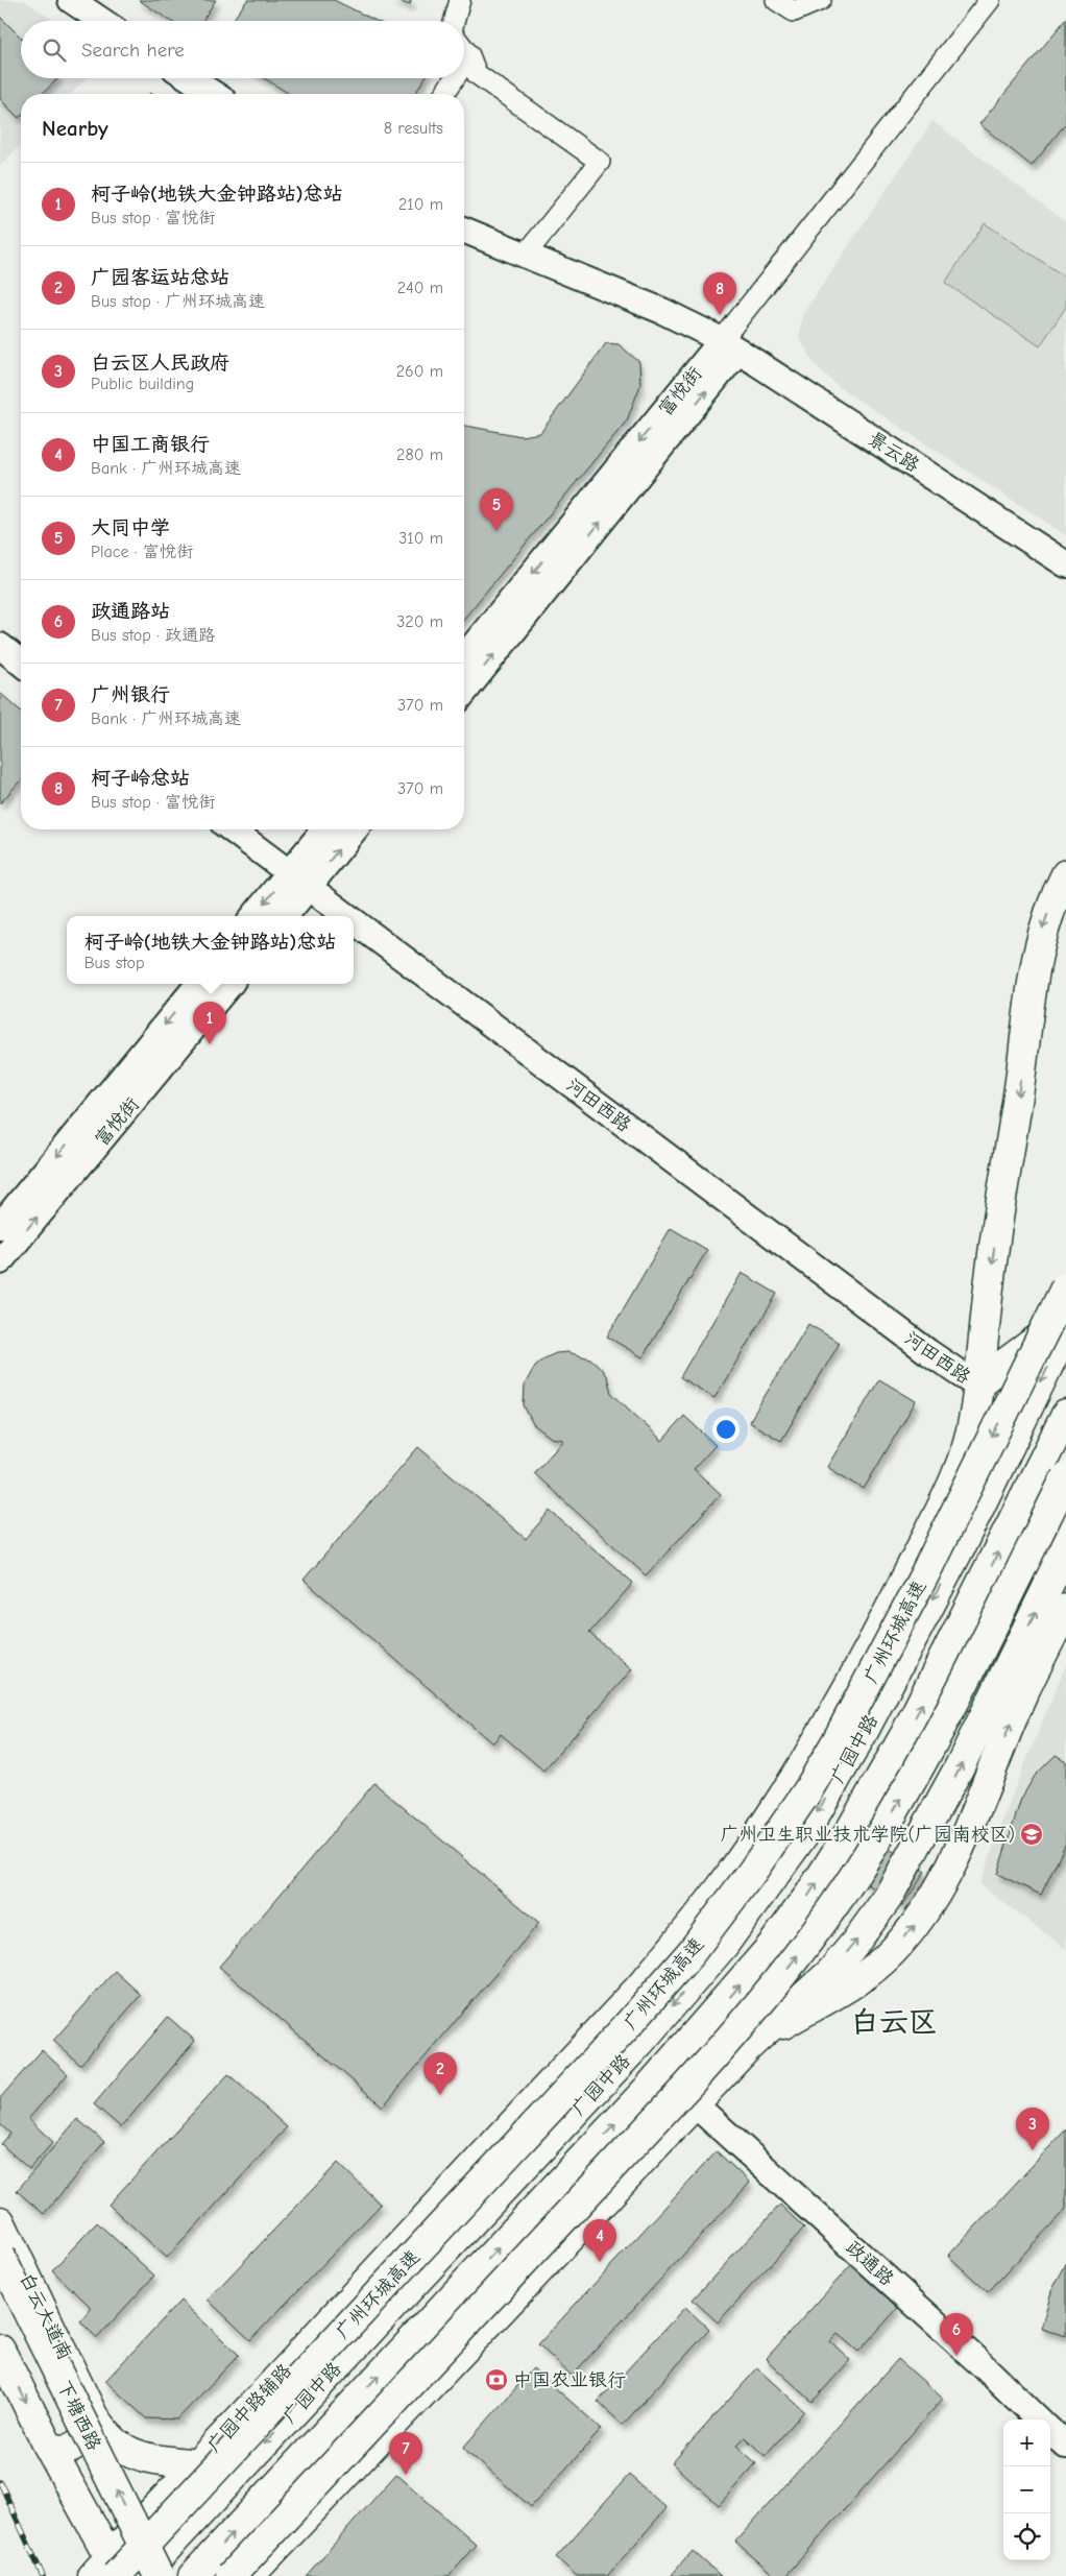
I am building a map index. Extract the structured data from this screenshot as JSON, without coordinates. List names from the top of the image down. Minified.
{"streets":{"main road":["广州环城高速","广园中路","白云大道南","广园中路辅路","下塘西路"],"street":["富悦街","景云路","河田西路","政通路"]},"crossings":[["富悦街","景云路"],["河田西路","广园中路辅路"],["广州环城高速","广园中路辅路"],["广园中路","下塘西路"],["白云大道南","广园中路辅路"]],"districts":["白云区"],"places":{"school or university":["广州卫生职业技术学院(广园南校区)"],"bank":["中国农业银行"]},"page":{"search":"Search here","heading":["Nearby","8 results"],"list":[{"mark":"1","name":"柯子岭(地铁大金钟路站)总站","note":"Bus stop · 富悦街","value":"210 m"},{"mark":"2","name":"广园客运站总站","note":"Bus stop · 广州环城高速","value":"240 m"},{"mark":"3","name":"白云区人民政府","note":"Public building","value":"260 m"},{"mark":"4","name":"中国工商银行","note":"Bank · 广州环城高速","value":"280 m"},{"mark":"5","name":"大同中学","note":"Place · 富悦街","value":"310 m"},{"mark":"6","name":"政通路站","note":"Bus stop · 政通路","value":"320 m"},{"mark":"7","name":"广州银行","note":"Bank · 广州环城高速","value":"370 m"},{"mark":"8","name":"柯子岭总站","note":"Bus stop · 富悦街","value":"370 m"}],"pins":["8","5","1","2","3","4","6","7"],"popup":["柯子岭(地铁大金钟路站)总站","Bus stop"],"map_buttons":["+","−"]}}
